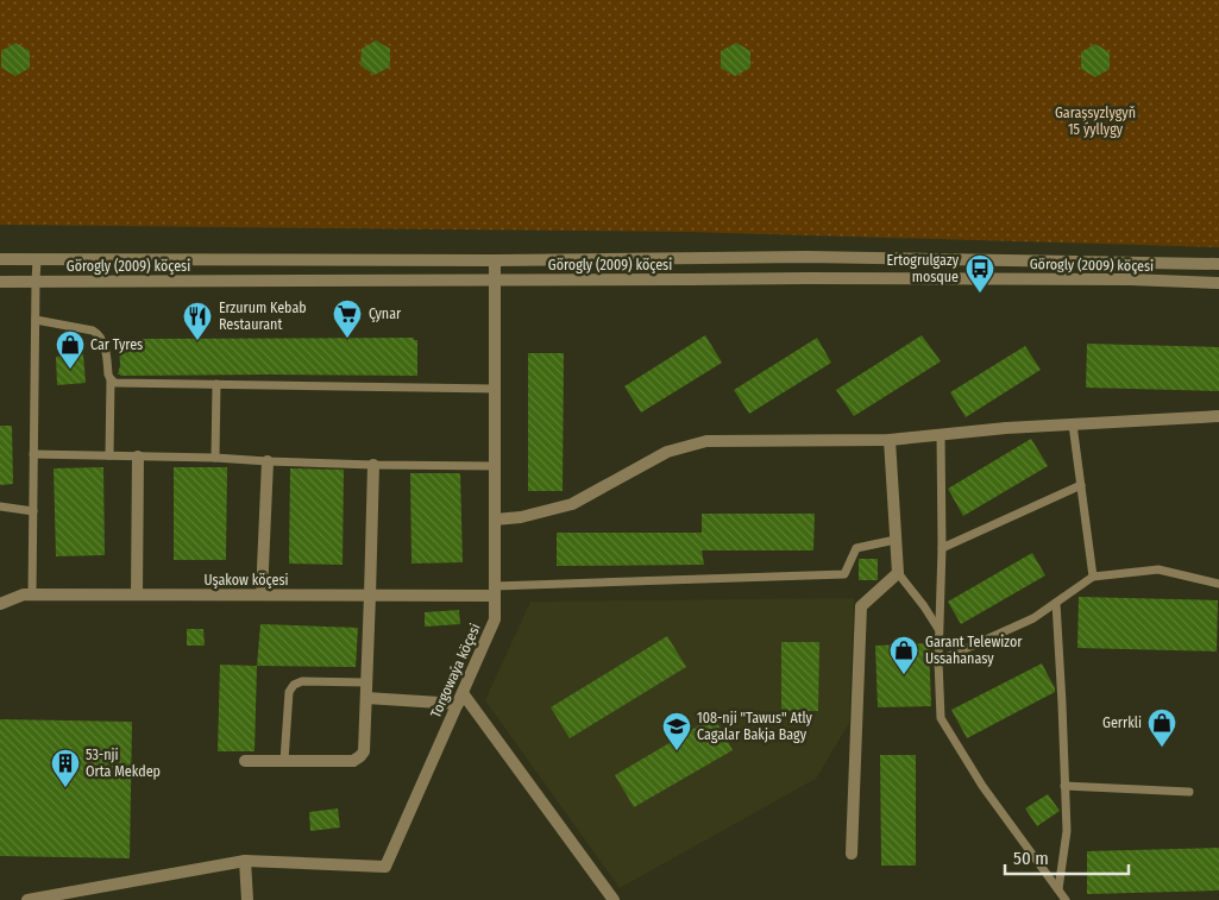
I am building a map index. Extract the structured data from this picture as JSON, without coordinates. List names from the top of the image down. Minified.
{"streets":{"street":["Görogly (2009) köçesi","Uşakow köçesi","Torgowaýa köçesi"]},"crossings":[["Görogly (2009) köçesi","Torgowaýa köçesi"],["Uşakow köçesi","Torgowaýa köçesi"]],"parks":["Garaşsyzlygyň 15 ýyllygy"],"places":{"bus stop":["Ertogrulgazy mosque"],"supermarket":["Çynar"],"restaurant":["Erzurum Kebab Restaurant"],"shop":["Car Tyres","Garant Telewizor Ussahanasy","Gerrkli"],"school or university":["108-nji \"Tawus\" Atly Cagalar Bakja Bagy"],"building":["53-nji Orta Mekdep"]},"scale_bar":"50 m"}
